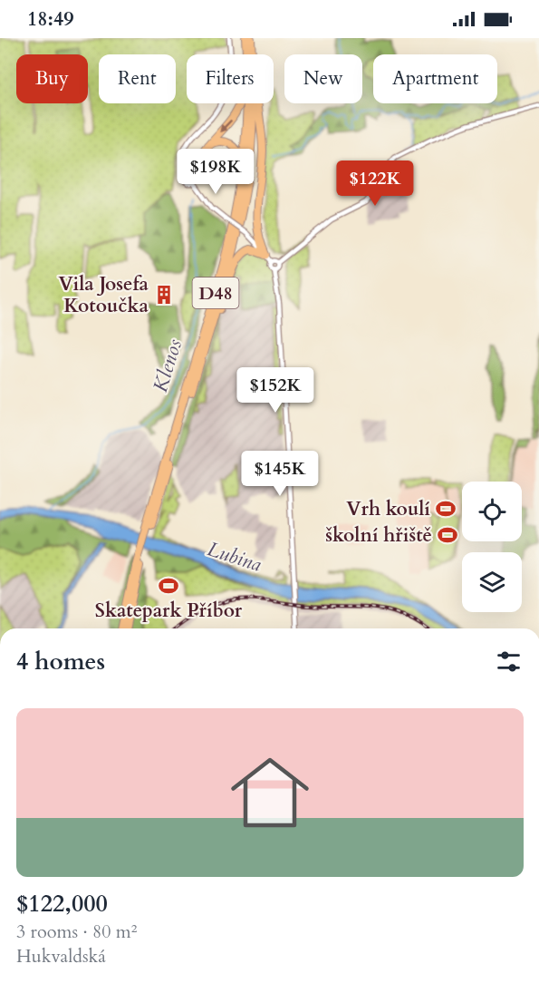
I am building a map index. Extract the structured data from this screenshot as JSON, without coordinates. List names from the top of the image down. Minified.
{"streets":{"highway":["D48"]},"water":["Klenos","Lubina"],"places":{"building":["Vila Josefa Kotoučka"],"sports":["Vrh koulí","školní hřiště","Skatepark Příbor"]},"page":{"status":"18:49","chip":["Buy","Rent","Filters","New","Apartment"],"price":["$198K","$122K","$152K","$145K"],"heading":"4 homes","list":[{"name":"$122,000","note":"3 rooms · 80 m² · Hukvaldská"}]}}
